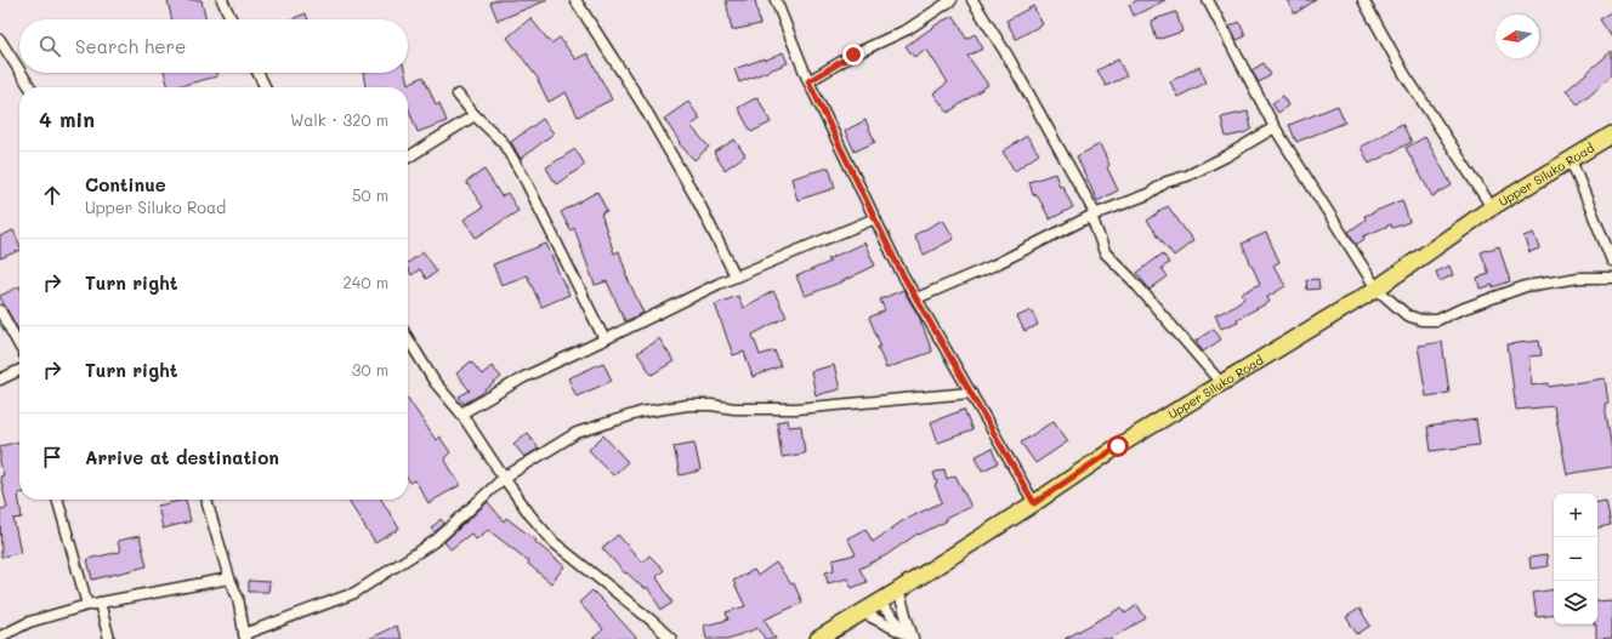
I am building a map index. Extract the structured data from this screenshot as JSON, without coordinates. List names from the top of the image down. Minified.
{"streets":{"main road":["Upper Siluko Road"]},"north":"left","page":{"search":"Search here","heading":["4 min","Walk · 320 m"],"list":[["Continue","Upper Siluko Road","50 m"],["Turn right","240 m"],["Turn right","30 m"],"Arrive at destination"],"map_buttons":["+","−"]}}
